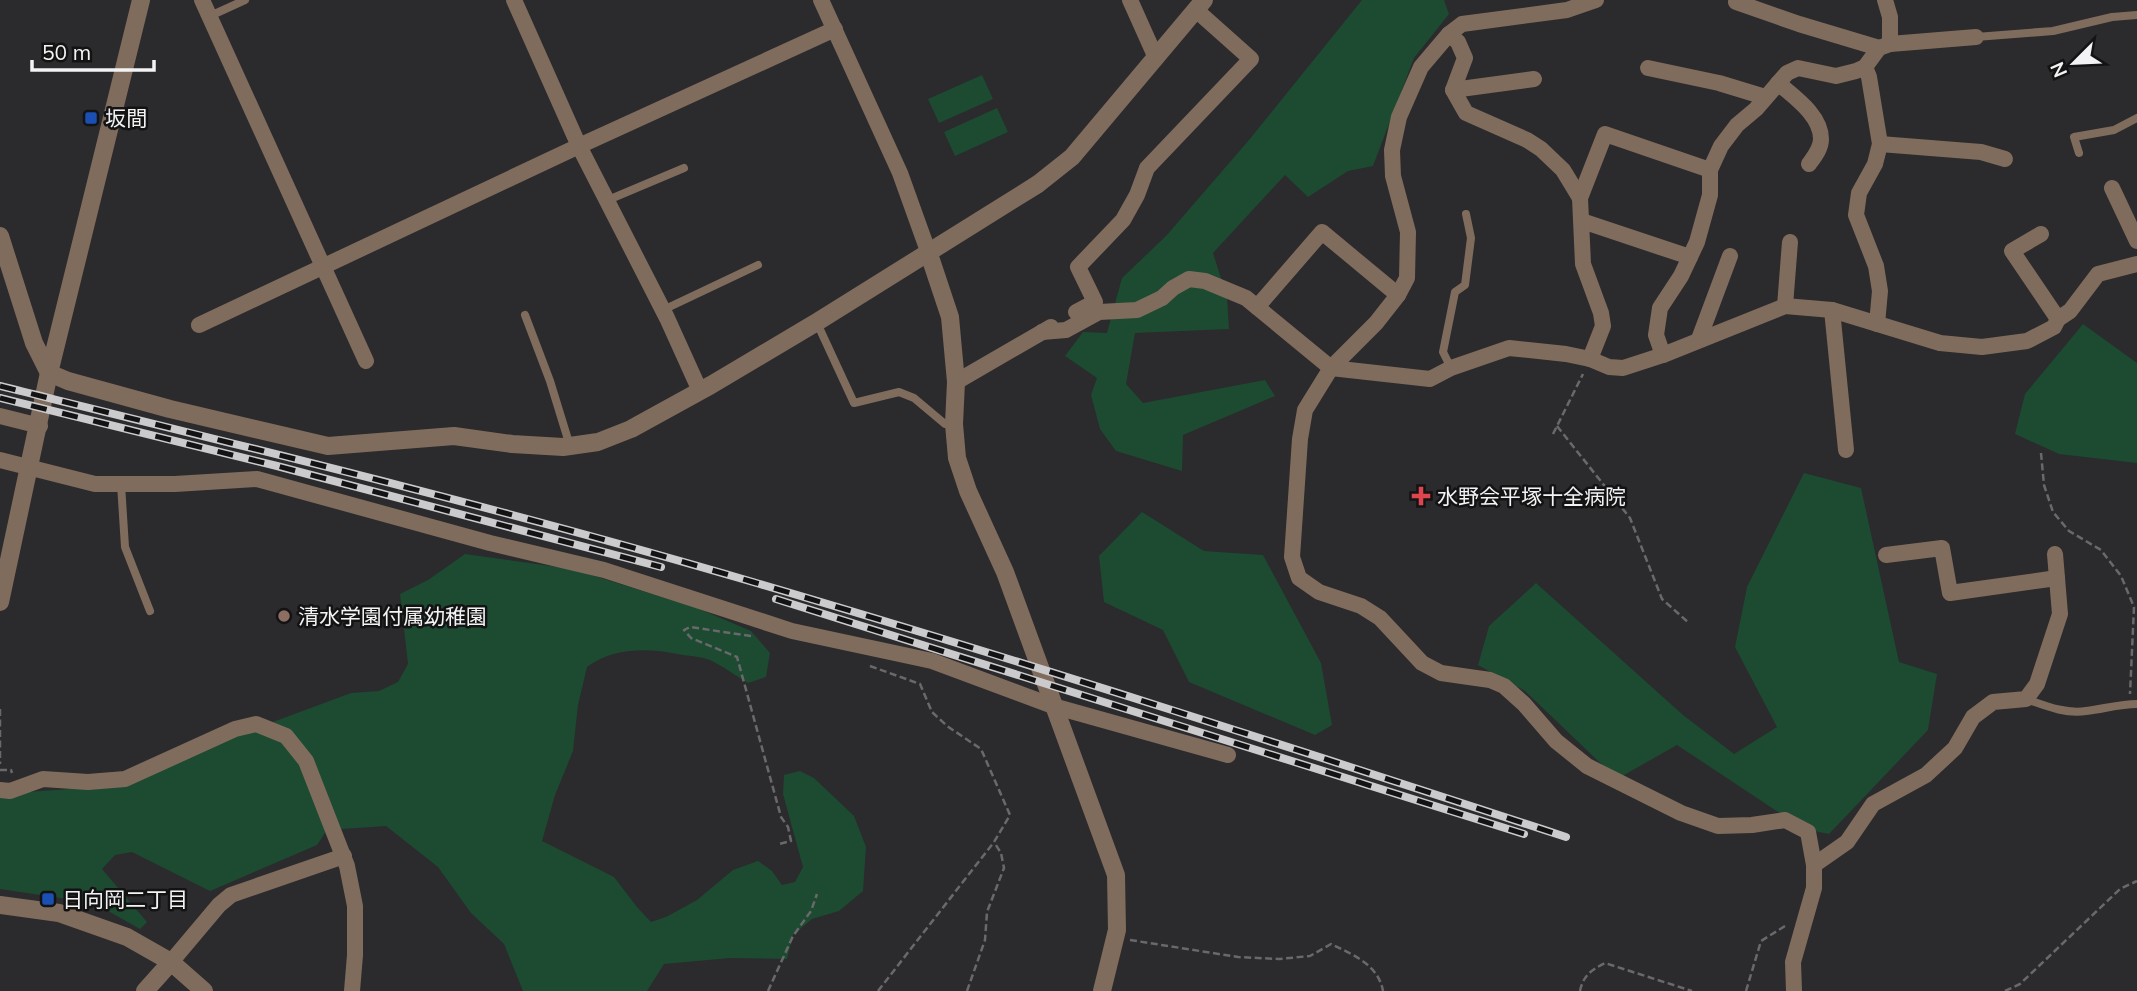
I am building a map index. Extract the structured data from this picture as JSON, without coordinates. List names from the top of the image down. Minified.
{"places":{"transit":["坂間","日向岡二丁目"],"health":["水野会平塚十全病院"],"other":["清水学園付属幼稚園"]},"scale_bar":"50 m","north":"bottom left"}
